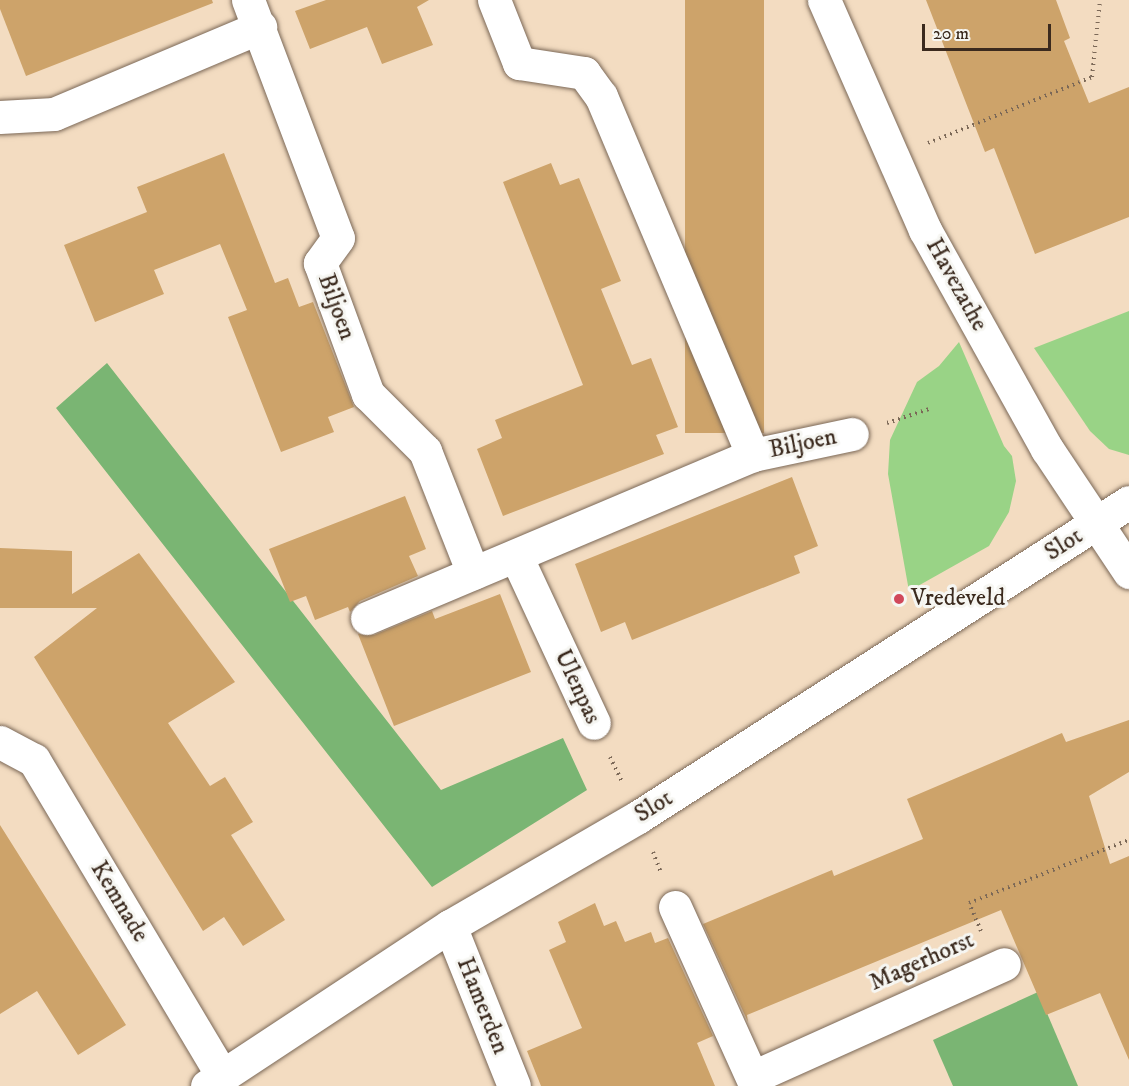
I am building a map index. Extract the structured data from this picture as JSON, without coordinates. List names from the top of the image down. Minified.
{"streets":{"street":["Havezathe","Biljoen","Slot","Ulenpas","Kemnade","Magerhorst","Hamerden"]},"crossings":[["Havezathe","Slot"],["Biljoen","Ulenpas"],["Slot","Ulenpas"],["Slot","Kemnade"],["Slot","Hamerden"]],"places":["Vredeveld"],"scale_bar":"20 m"}
